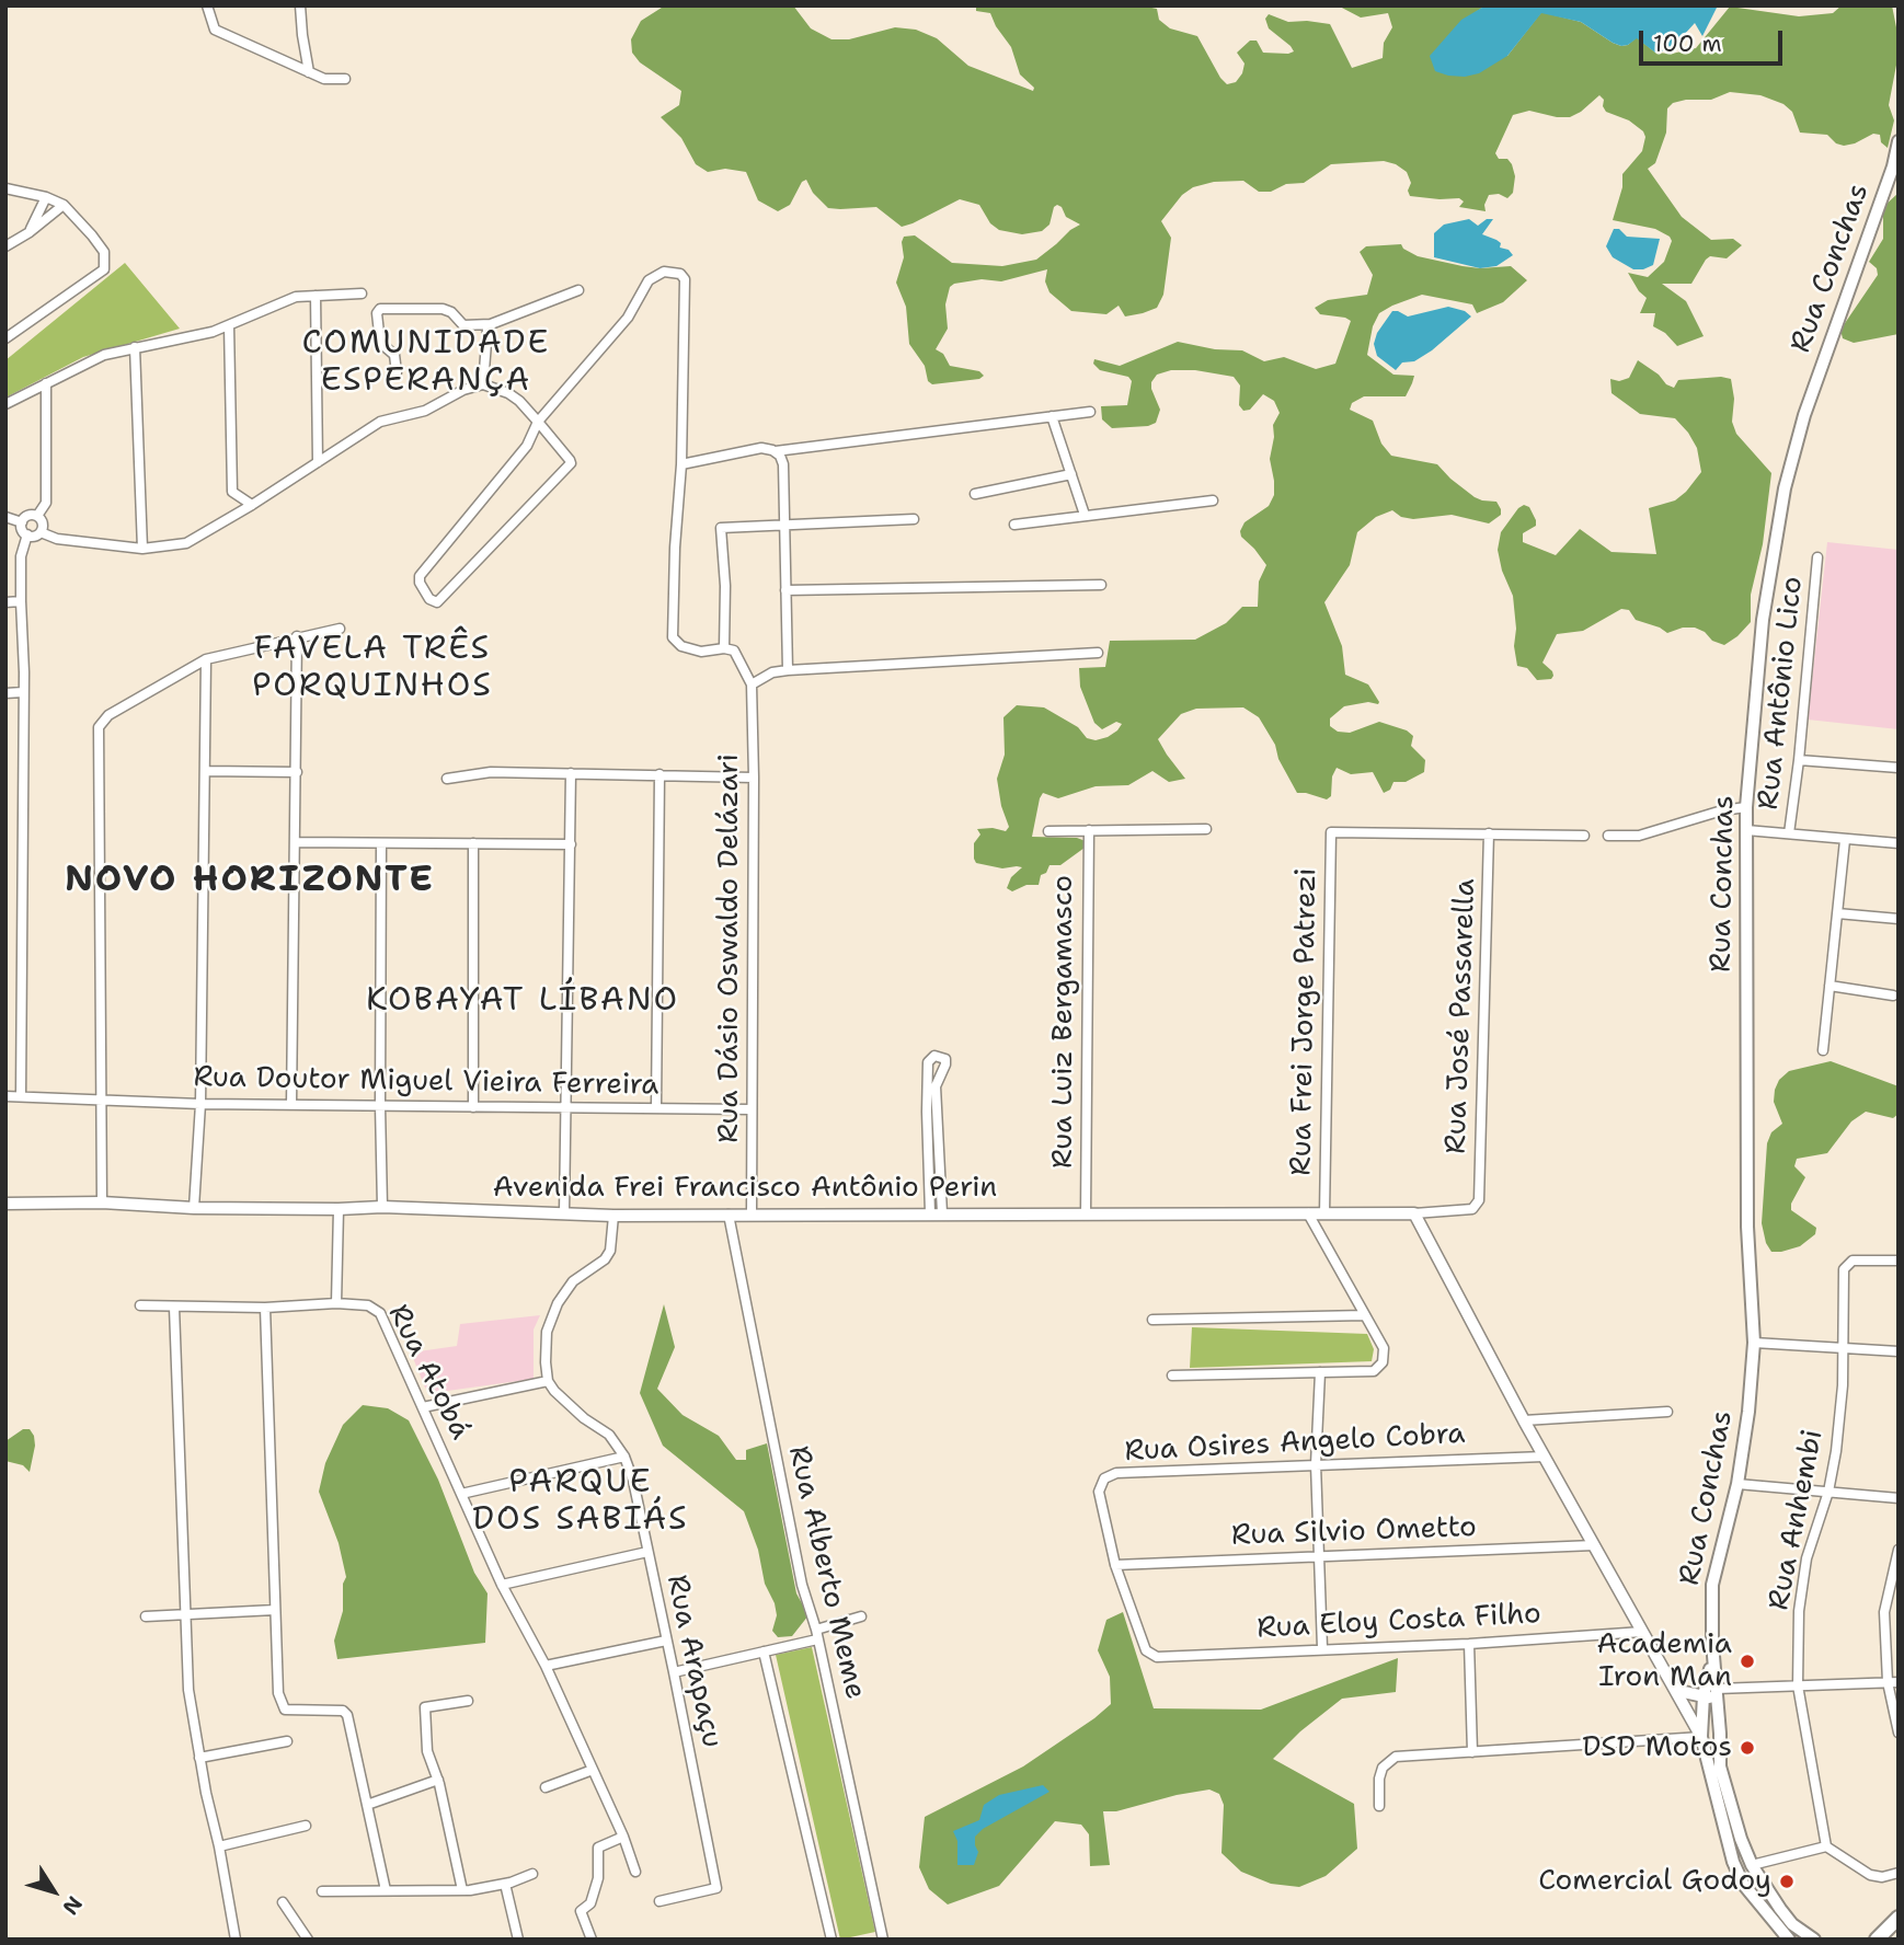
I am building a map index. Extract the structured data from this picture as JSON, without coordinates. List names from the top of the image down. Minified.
{"streets":{"main road":["Rua Conchas"],"street":["Rua Antônio Lico","Rua Dásio Oswaldo Delázari","Rua José Passarella","Rua Luiz Bergamasco","Rua Frei Jorge Patrezi","Rua Doutor Miguel Vieira Ferreira","Avenida Frei Francisco Antônio Perin","Rua Atobá","Rua Osires Angelo Cobra","Rua Anhembi","Rua Silvio Ometto","Rua Alberto Meme","Rua Eloy Costa Filho","Rua Arapaçu"]},"crossings":[["Rua Dásio Oswaldo Delázari","Rua Doutor Miguel Vieira Ferreira"],["Rua Dásio Oswaldo Delázari","Avenida Frei Francisco Antônio Perin"],["Rua José Passarella","Rua Frei Jorge Patrezi"],["Rua José Passarella","Avenida Frei Francisco Antônio Perin"],["Rua Luiz Bergamasco","Avenida Frei Francisco Antônio Perin"],["Rua Frei Jorge Patrezi","Avenida Frei Francisco Antônio Perin"],["Avenida Frei Francisco Antônio Perin","Rua Alberto Meme"],["Rua Osires Angelo Cobra","Rua Silvio Ometto"],["Rua Osires Angelo Cobra","Rua Eloy Costa Filho"]],"districts":["COMUNIDADE ESPERANÇA","FAVELA TRÊS PORQUINHOS","NOVO HORIZONTE","KOBAYAT LÍBANO","PARQUE DOS SABIÁS"],"places":["Academia Iron Man","DSD Motos","Comercial Godoy"],"scale_bar":"100 m","north":"bottom right"}
